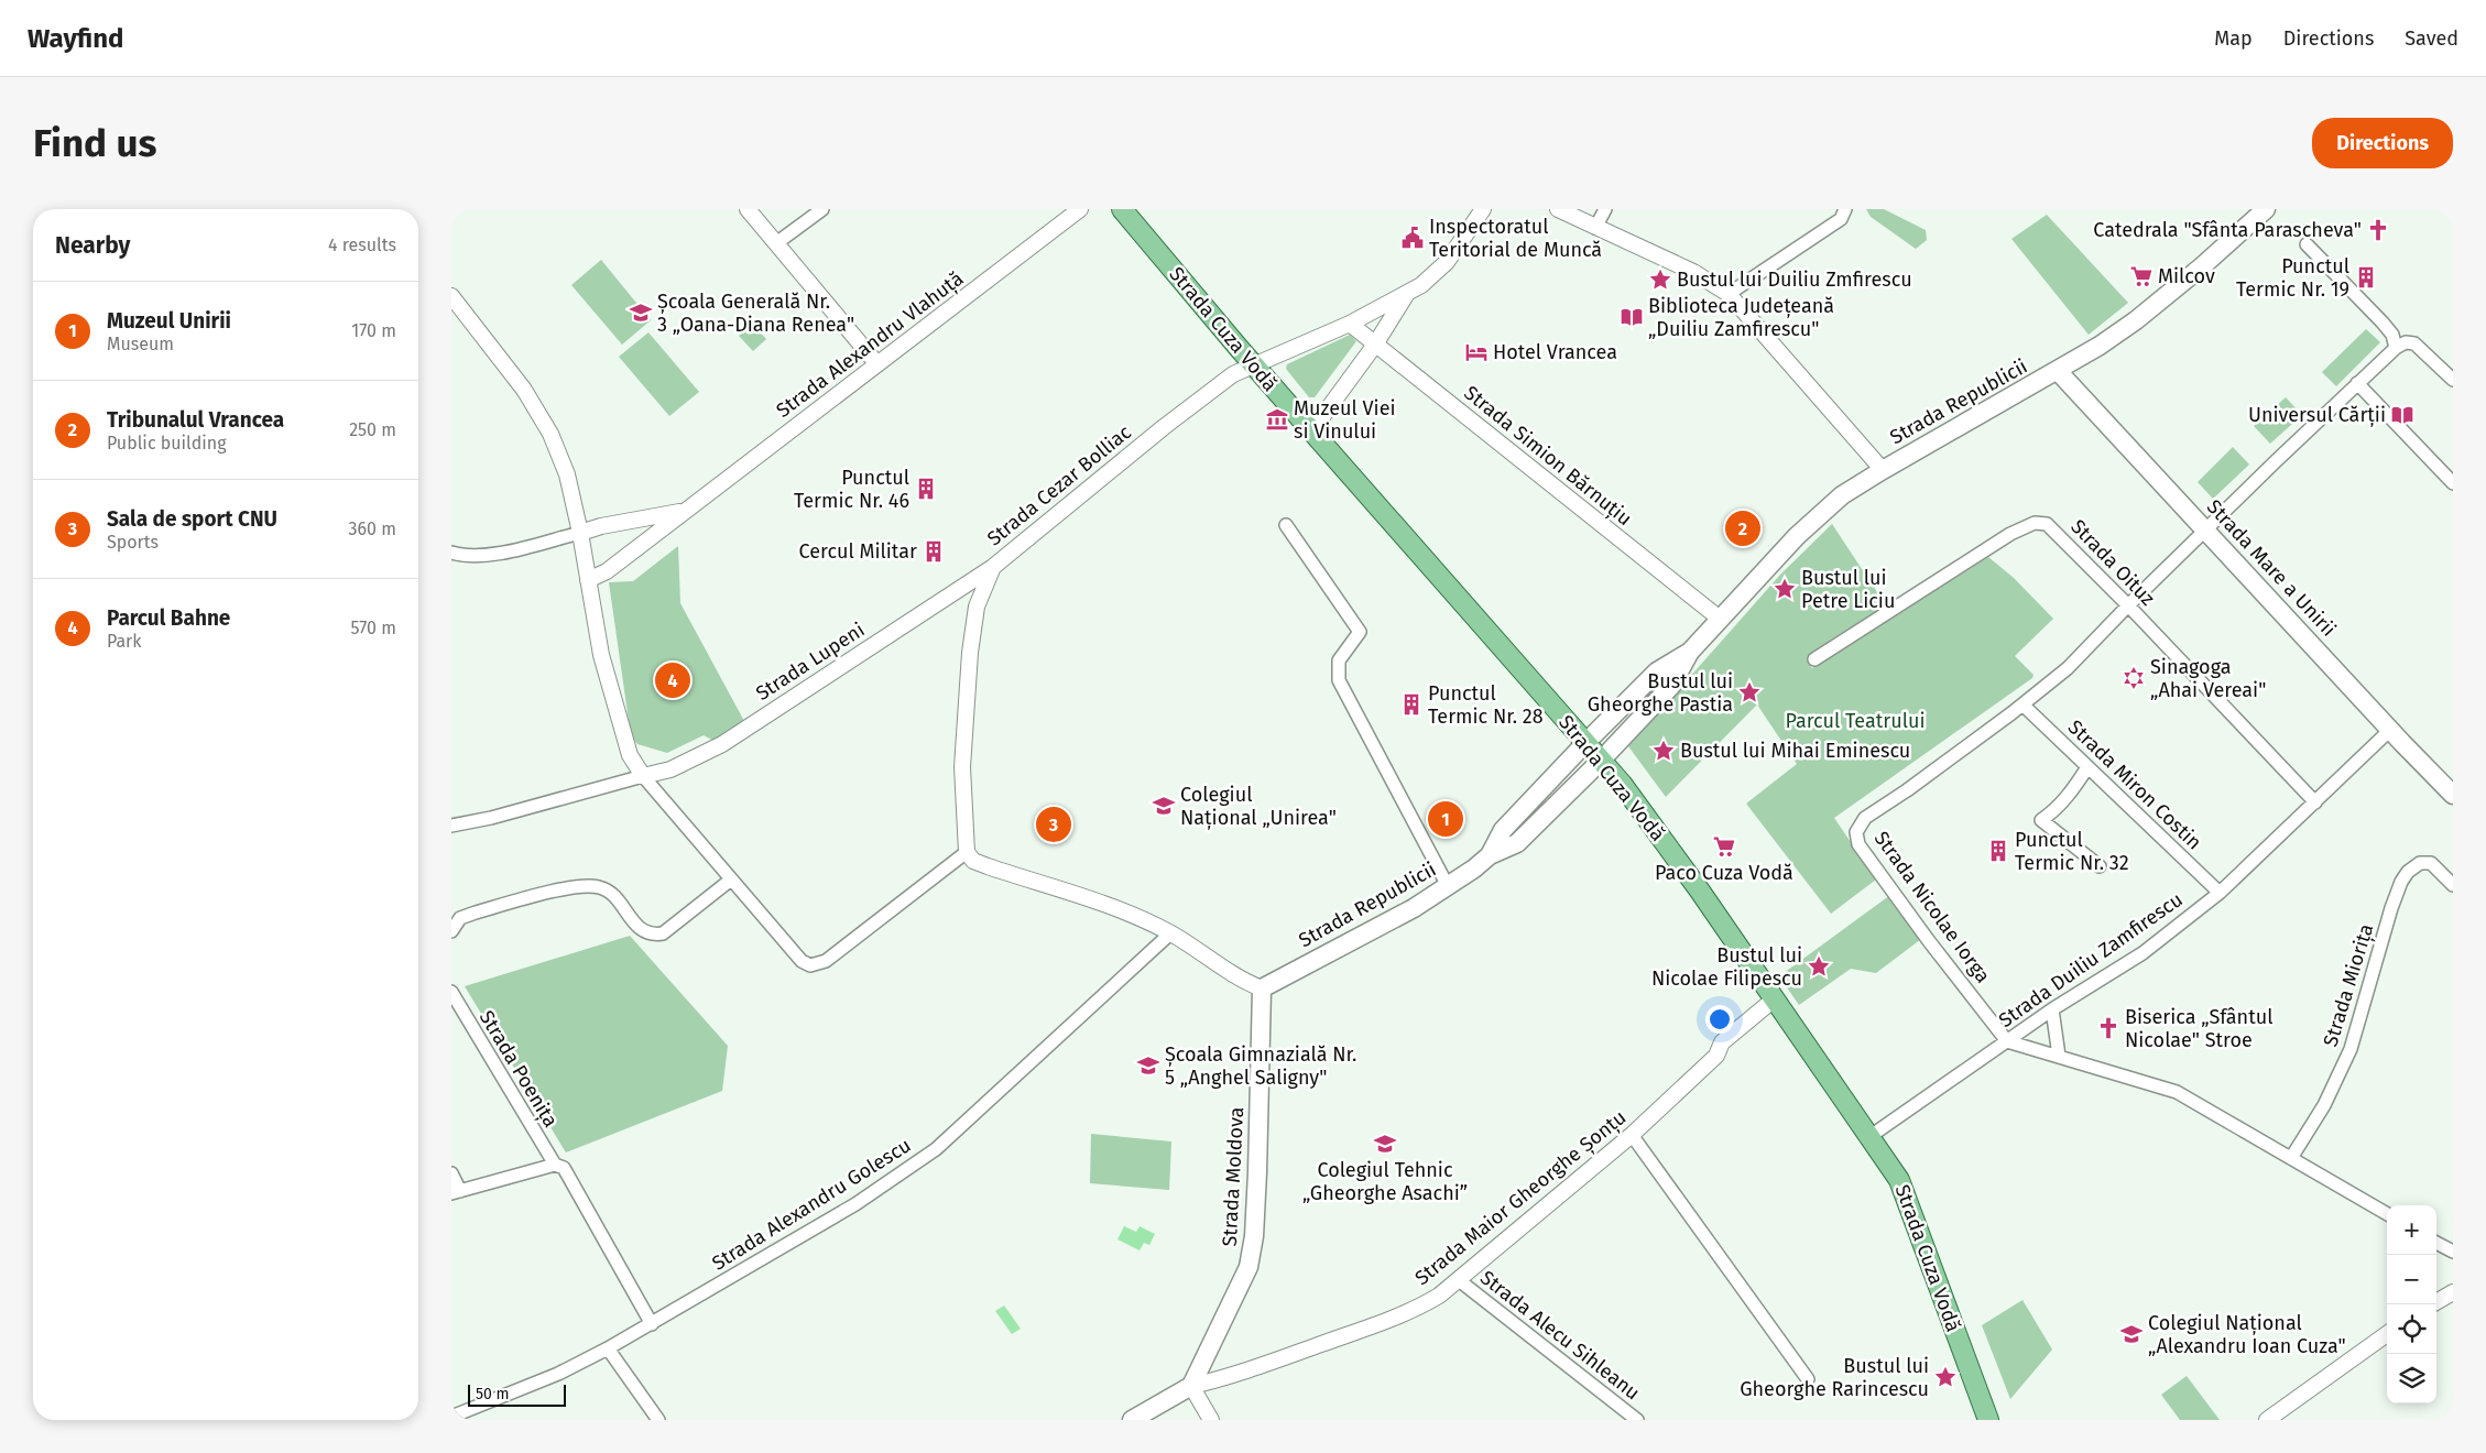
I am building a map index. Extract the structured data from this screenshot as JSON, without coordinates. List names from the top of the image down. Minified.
{"streets":{"main road":["Strada Cuza Vodă","Strada Republicii","Strada Mare a Unirii","Strada Moldova"],"street":["Strada Alexandru Vlahuță","Strada Simion Bărnuțiu","Strada Cezar Bolliac","Strada Oituz","Strada Lupeni","Strada Miron Costin","Strada Nicolae Iorga","Strada Duiliu Zamfirescu","Strada Miorița","Strada Poenița","Strada Maior Gheorghe Șonțu","Strada Alexandru Golescu","Strada Alecu Sihleanu"]},"crossings":[["Strada Cuza Vodă","Strada Republicii"],["Strada Cuza Vodă","Strada Cezar Bolliac"],["Strada Cuza Vodă","Strada Duiliu Zamfirescu"],["Strada Cuza Vodă","Strada Maior Gheorghe Șonțu"],["Strada Republicii","Strada Simion Bărnuțiu"],["Strada Republicii","Strada Mare a Unirii"],["Strada Republicii","Strada Moldova"],["Strada Simion Bărnuțiu","Strada Cezar Bolliac"],["Strada Cezar Bolliac","Strada Lupeni"],["Strada Oituz","Strada Nicolae Iorga"],["Strada Oituz","Strada Duiliu Zamfirescu"],["Strada Mare a Unirii","Strada Nicolae Iorga"],["Strada Mare a Unirii","Strada Duiliu Zamfirescu"],["Strada Miron Costin","Strada Nicolae Iorga"],["Strada Miron Costin","Strada Duiliu Zamfirescu"],["Strada Nicolae Iorga","Strada Duiliu Zamfirescu"],["Strada Poenița","Strada Alexandru Golescu"],["Strada Moldova","Strada Maior Gheorghe Șonțu"],["Strada Maior Gheorghe Șonțu","Strada Alecu Sihleanu"]],"parks":["Parcul Teatrului"],"places":{"church":["Catedrala \"Sfânta Parascheva\"","Biserica „Sfântul Nicolae\" Stroe"],"public building":["Inspectoratul Teritorial de Muncă"],"supermarket":["Milcov","Paco Cuza Vodă"],"building":["Punctul Termic Nr. 19","Punctul Termic Nr. 46","Cercul Militar","Punctul Termic Nr. 28","Punctul Termic Nr. 32"],"place":["Bustul lui Duiliu Zmfirescu","Bustul lui Petre Liciu","Bustul lui Gheorghe Pastia","Bustul lui Mihai Eminescu","Bustul lui Nicolae Filipescu","Bustul lui Gheorghe Rarincescu"],"school or university":["Școala Generală Nr. 3 „Oana-Diana Renea\"","Colegiul Național „Unirea\"","Școala Gimnazială Nr. 5 „Anghel Saligny\"","Colegiul Tehnic „Gheorghe Asachi”","Colegiul Național „Alexandru Ioan Cuza\""],"library":["Biblioteca Județeană „Duiliu Zamfirescu\"","Universul Cărții"],"hotel":["Hotel Vrancea"],"museum":["Muzeul Viei si Vinului"],"synagogue":["Sinagoga „Ahai Vereai\""]},"scale_bar":"50 m","page":{"header":"Wayfind","nav":["Map","Directions","Saved"],"buttons":"Directions","title":"Find us","heading":["Nearby","4 results"],"list":[{"mark":"1","name":"Muzeul Unirii","note":"Museum","value":"170 m"},{"mark":"2","name":"Tribunalul Vrancea","note":"Public building","value":"250 m"},{"mark":"3","name":"Sala de sport CNU","note":"Sports","value":"360 m"},{"mark":"4","name":"Parcul Bahne","note":"Park","value":"570 m"}],"pins":["2","4","1","3"],"map_buttons":["+","−"],"scale":"50 m"}}
